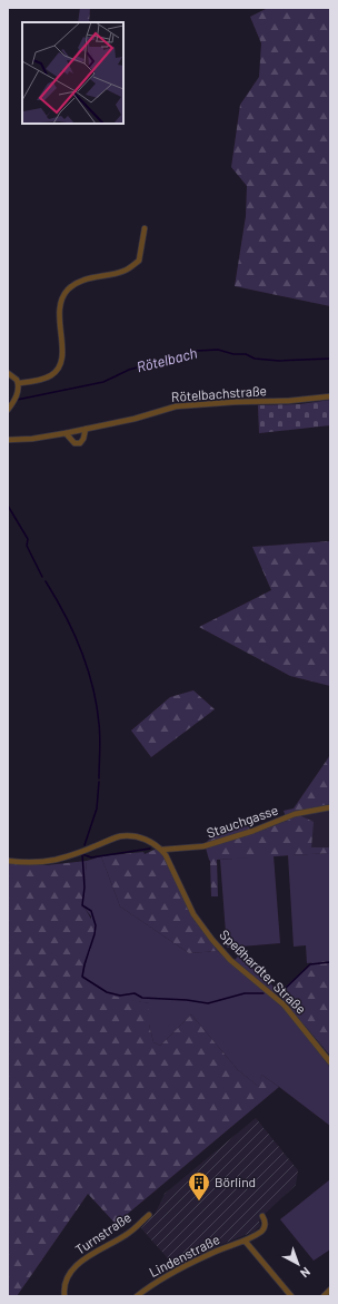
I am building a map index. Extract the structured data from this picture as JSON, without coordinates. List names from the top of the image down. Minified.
{"streets":{"street":["Rötelbachstraße","Stauchgasse","Speßhardter Straße","Turnstraße","Lindenstraße"]},"crossings":[["Stauchgasse","Speßhardter Straße"]],"water":["Rötelbach"],"places":{"building":["Börlind"]},"north":"bottom right"}
